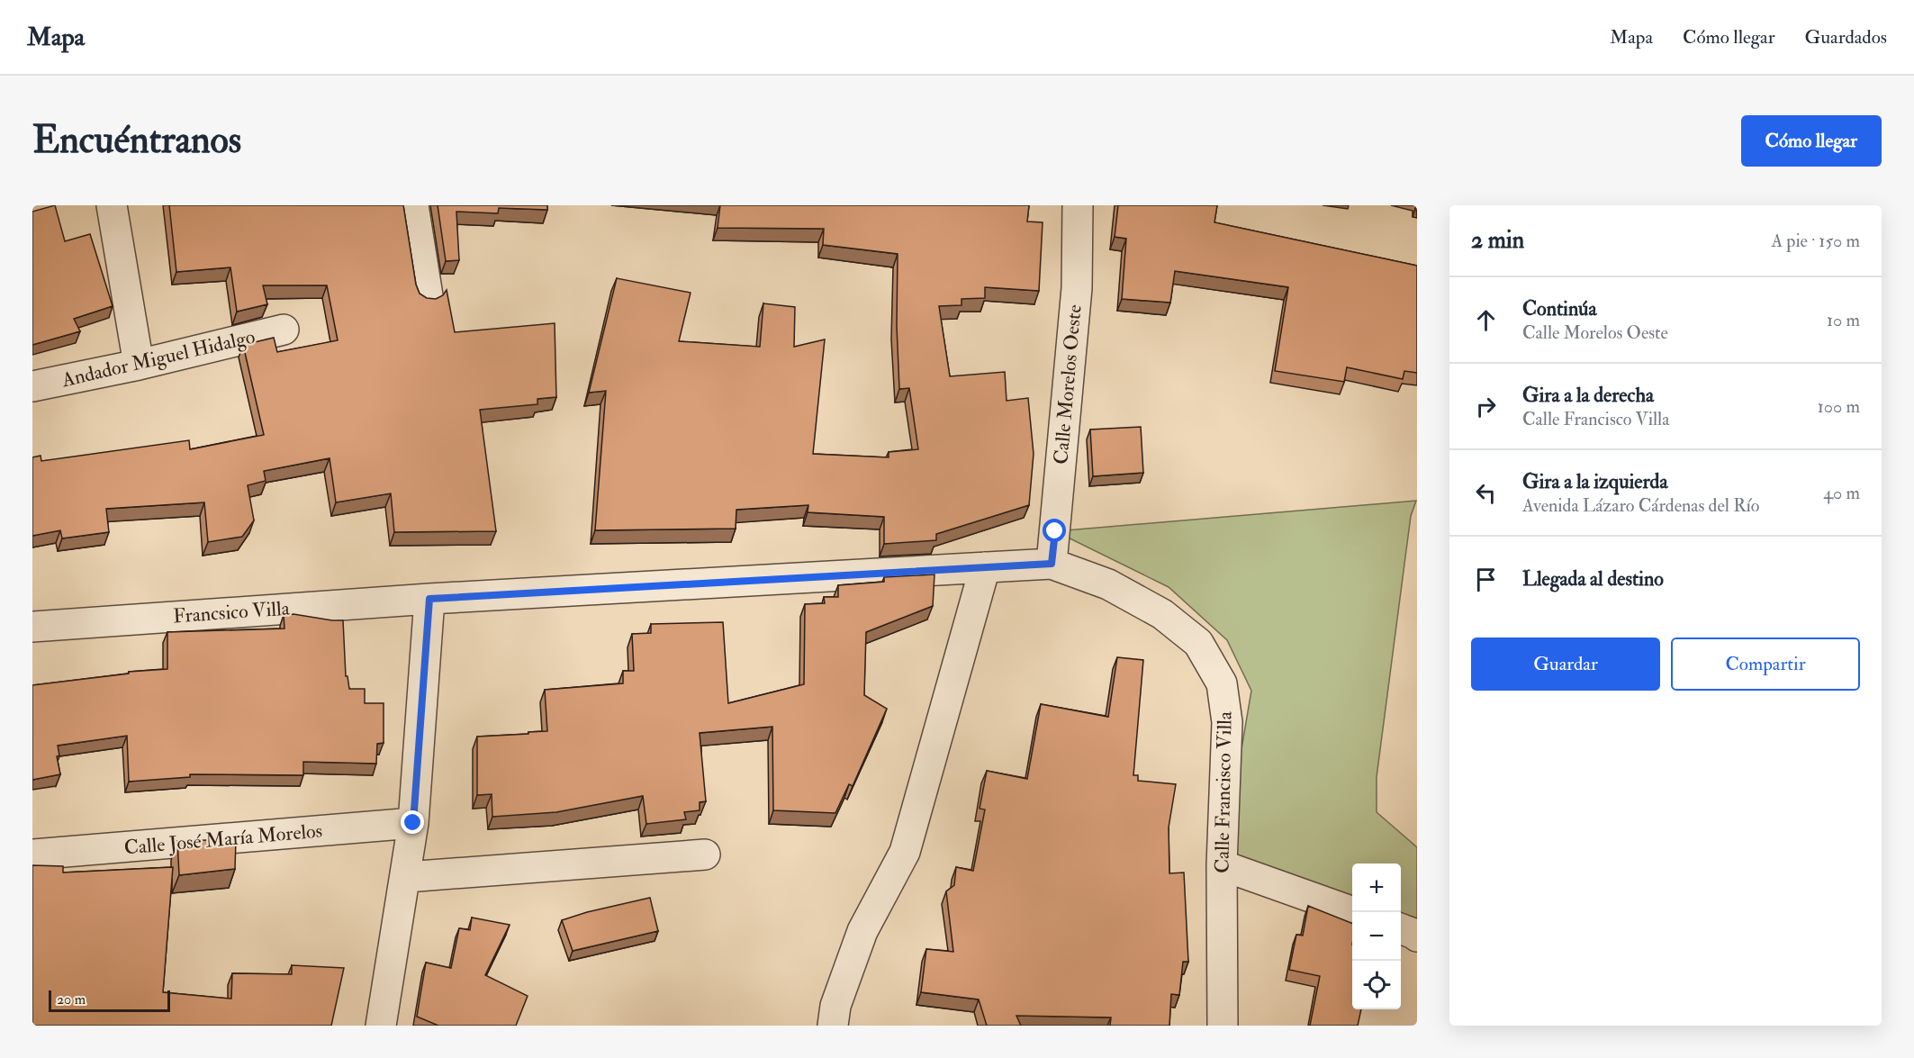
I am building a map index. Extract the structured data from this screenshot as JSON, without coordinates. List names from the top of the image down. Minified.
{"streets":{"street":["Andador Miguel Hidalgo","Calle Morelos Oeste","Francsico Villa","Calle Francisco Villa","Calle José María Morelos"]},"crossings":[["Calle Morelos Oeste","Calle Francisco Villa"],["Francsico Villa","Calle Francisco Villa"]],"scale_bar":"20 m","page":{"header":"Mapa","nav":["Mapa","Cómo llegar","Guardados"],"buttons":["Cómo llegar",["Guardar","Compartir"]],"title":"Encuéntranos","heading":["2 min","A pie · 150 m"],"list":[["Continúa","Calle Morelos Oeste","10 m"],["Gira a la derecha","Calle Francisco Villa","100 m"],["Gira a la izquierda","Avenida Lázaro Cárdenas del Río","40 m"],"Llegada al destino"],"map_buttons":["+","−"],"scale":"20 m"}}
